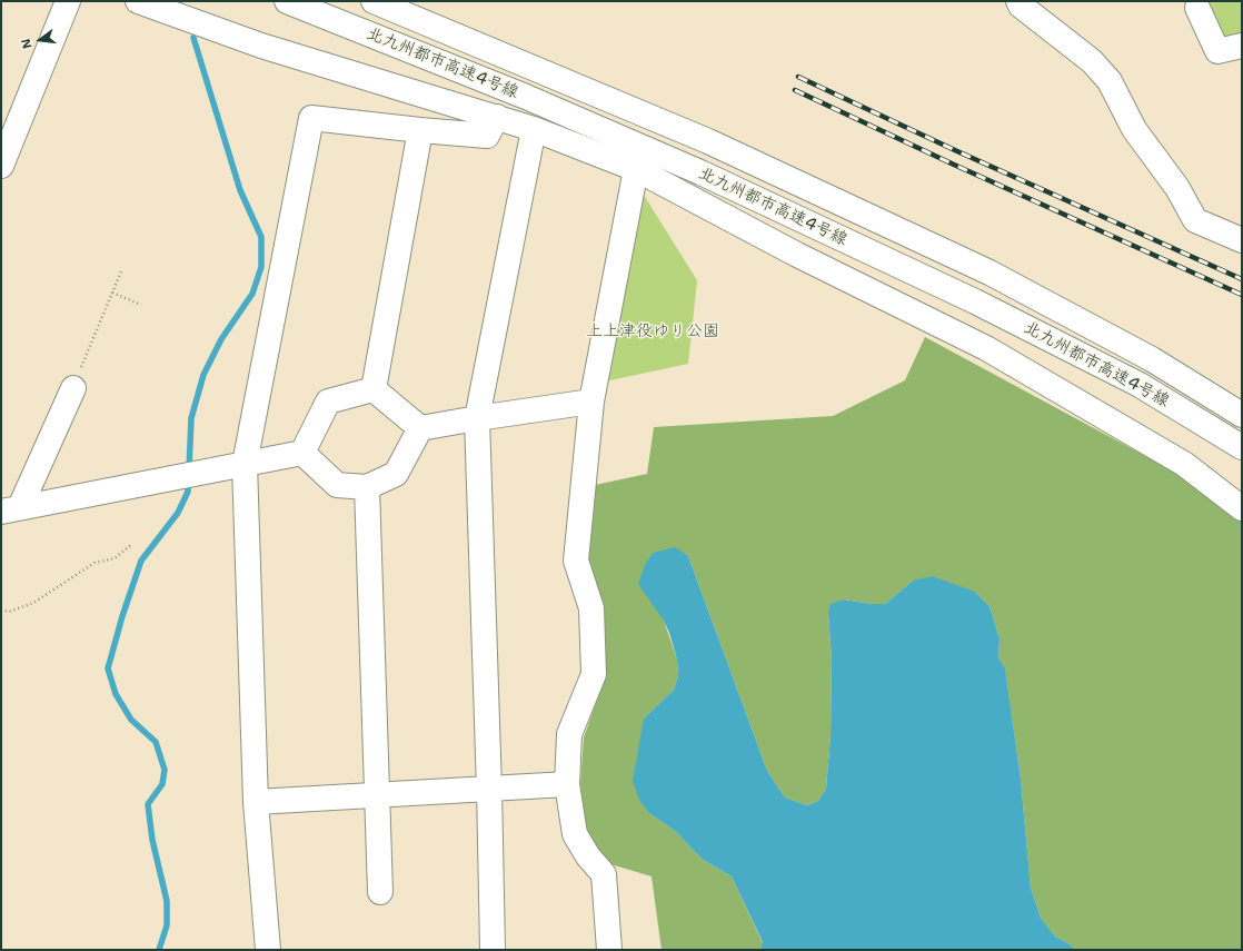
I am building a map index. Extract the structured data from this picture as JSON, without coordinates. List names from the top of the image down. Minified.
{"streets":{"main road":["北九州都市高速4号線"]},"parks":["上上津役ゆり公園"],"north":"left"}
